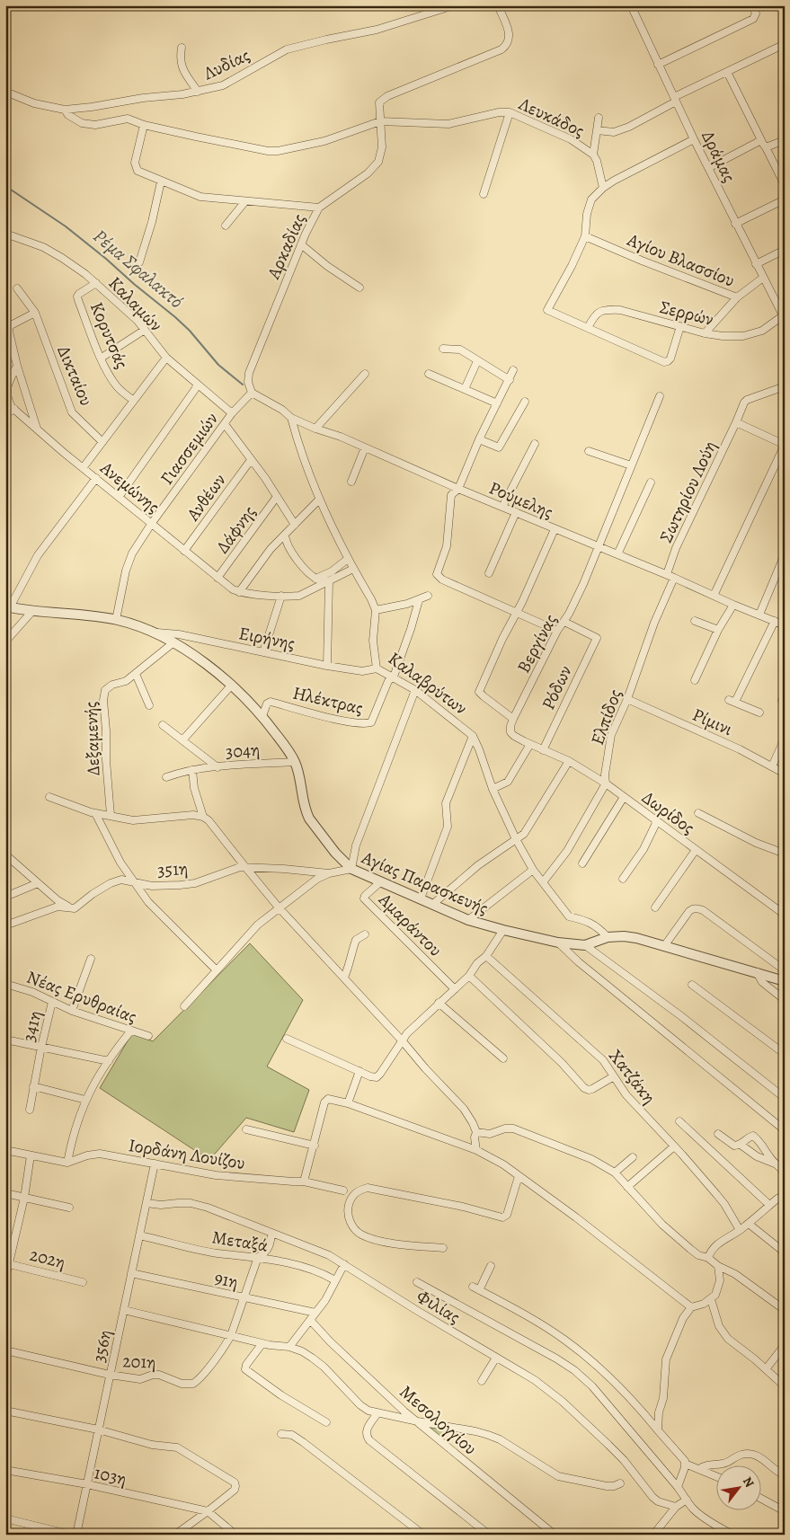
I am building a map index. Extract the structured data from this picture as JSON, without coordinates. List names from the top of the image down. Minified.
{"streets":{"street":["Λυδίας","Λευκάδος","Δράμας","Αρκαδίας","Αγίου Βλασσίου","Καλαμών","Σερρών","Κορυτσάς","Δικταίου","Γιασσεμιών","Ανεμώνης","Σωτηρίου Λούη","Ανθέων","Ρούμελης","Δάφνης","Ειρήνης","Βεργίνας","Καλαβρύτων","Ρόδων","Ηλέκτρας","Ελπίδος","Ρίμινι","Δεξαμενής","304η","Δωρίδος","351η","Αγίας Παρασκευής","Αμαράντου","Νέας Ερυθραίας","341η","Χατζάκη","Ιορδάνη Λουίζου","Μεταξά","202η","91η","Φιλίας","356η","201η","Μεσολογγίου","103η"]},"crossings":[["Λευκάδος","Αρκαδίας"],["Δράμας","Αγίου Βλασσίου"],["Δράμας","Σερρών"],["Αρκαδίας","Γιασσεμιών"],["Αρκαδίας","Ρούμελης"],["Καλαμών","Κορυτσάς"],["Καλαμών","Γιασσεμιών"],["Γιασσεμιών","Ανεμώνης"],["Γιασσεμιών","Ρούμελης"],["Γιασσεμιών","Αγίας Παρασκευής"],["Ανεμώνης","Ανθέων"],["Ανεμώνης","Δάφνης"],["Σωτηρίου Λούη","Ρούμελης"],["Ρούμελης","Βεργίνας"],["Ρούμελης","Ελπίδος"],["Ειρήνης","Καλαβρύτων"],["Ειρήνης","Αγίας Παρασκευής"],["Βεργίνας","Ρόδων"],["Καλαβρύτων","Ηλέκτρας"],["Καλαβρύτων","Ελπίδος"],["Καλαβρύτων","Αγίας Παρασκευής"],["Ρόδων","Δωρίδος"],["Ηλέκτρας","Αγίας Παρασκευής"],["Ελπίδος","Ρίμινι"],["Ελπίδος","Δωρίδος"],["Δεξαμενής","Αγίας Παρασκευής"],["304η","Αγίας Παρασκευής"],["351η","Αγίας Παρασκευής"],["Αγίας Παρασκευής","Αμαράντου"],["Νέας Ερυθραίας","341η"],["Ιορδάνη Λουίζου","356η"],["Μεταξά","356η"],["91η","356η"],["Φιλίας","356η"],["356η","201η"],["356η","103η"]],"water":["Ρέμα Σφαλακτό"],"north":"top right"}
